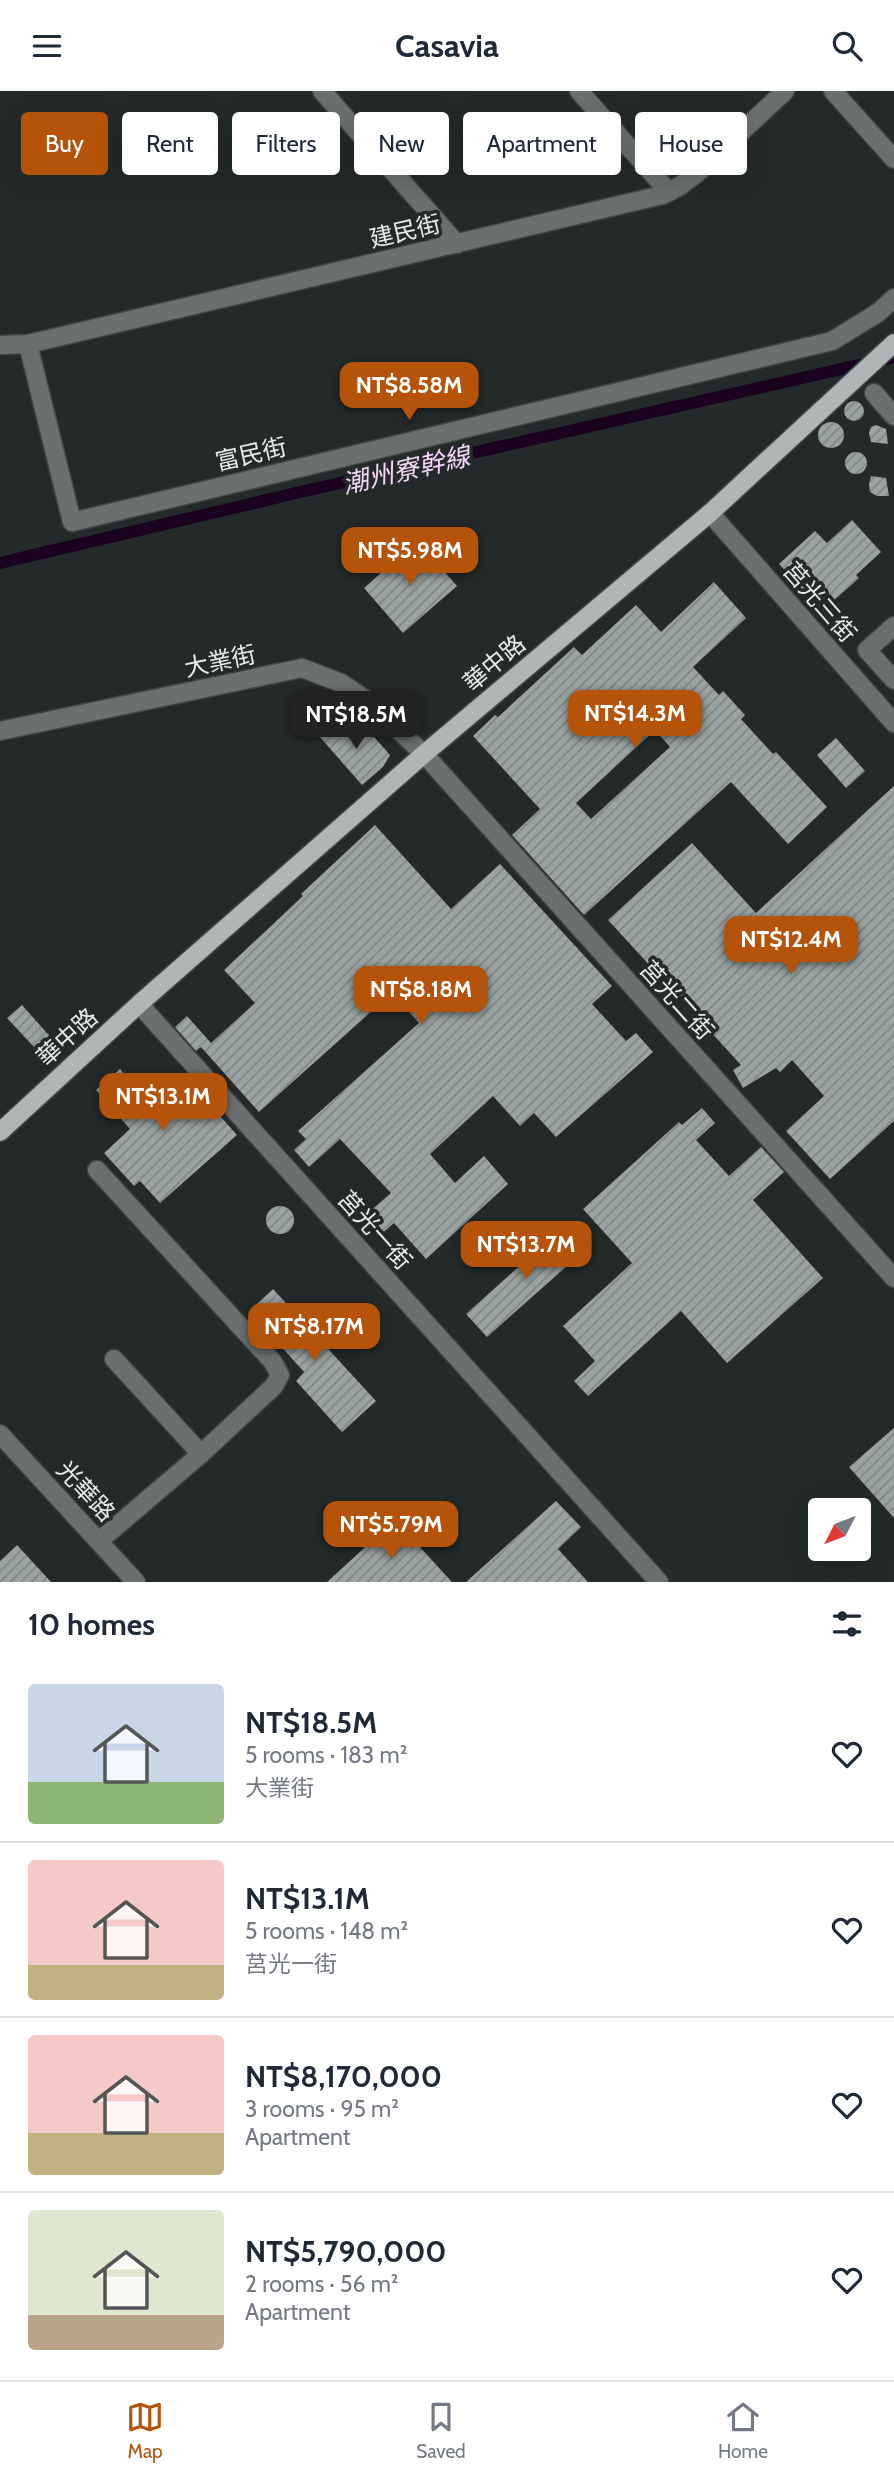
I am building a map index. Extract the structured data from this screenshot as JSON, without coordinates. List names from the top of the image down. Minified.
{"streets":{"main road":["華中路"],"street":["建民街","富民街","莒光三街","大業街","莒光二街","莒光一街","光華路"]},"crossings":[["建民街","富民街"],["莒光三街","華中路"],["大業街","華中路"],["大業街","莒光二街"],["華中路","莒光二街"],["華中路","莒光一街"]],"water":["潮州寮幹線"],"north":"bottom left","page":{"header":"Casavia","chip":["Buy","Rent","Filters","New","Apartment","House"],"price":["NT$8.58M","NT$5.98M","NT$14.3M","NT$18.5M","NT$12.4M","NT$8.18M","NT$13.1M","NT$13.7M","NT$8.17M","NT$5.79M"],"heading":"10 homes","list":[{"name":"NT$18.5M","note":"5 rooms · 183 m² · 大業街"},{"name":"NT$13.1M","note":"5 rooms · 148 m² · 莒光一街"},{"name":"NT$8,170,000","note":"3 rooms · 95 m² · Apartment"},{"name":"NT$5,790,000","note":"2 rooms · 56 m² · Apartment"}],"tabs":["Map","Saved","Home"]}}
